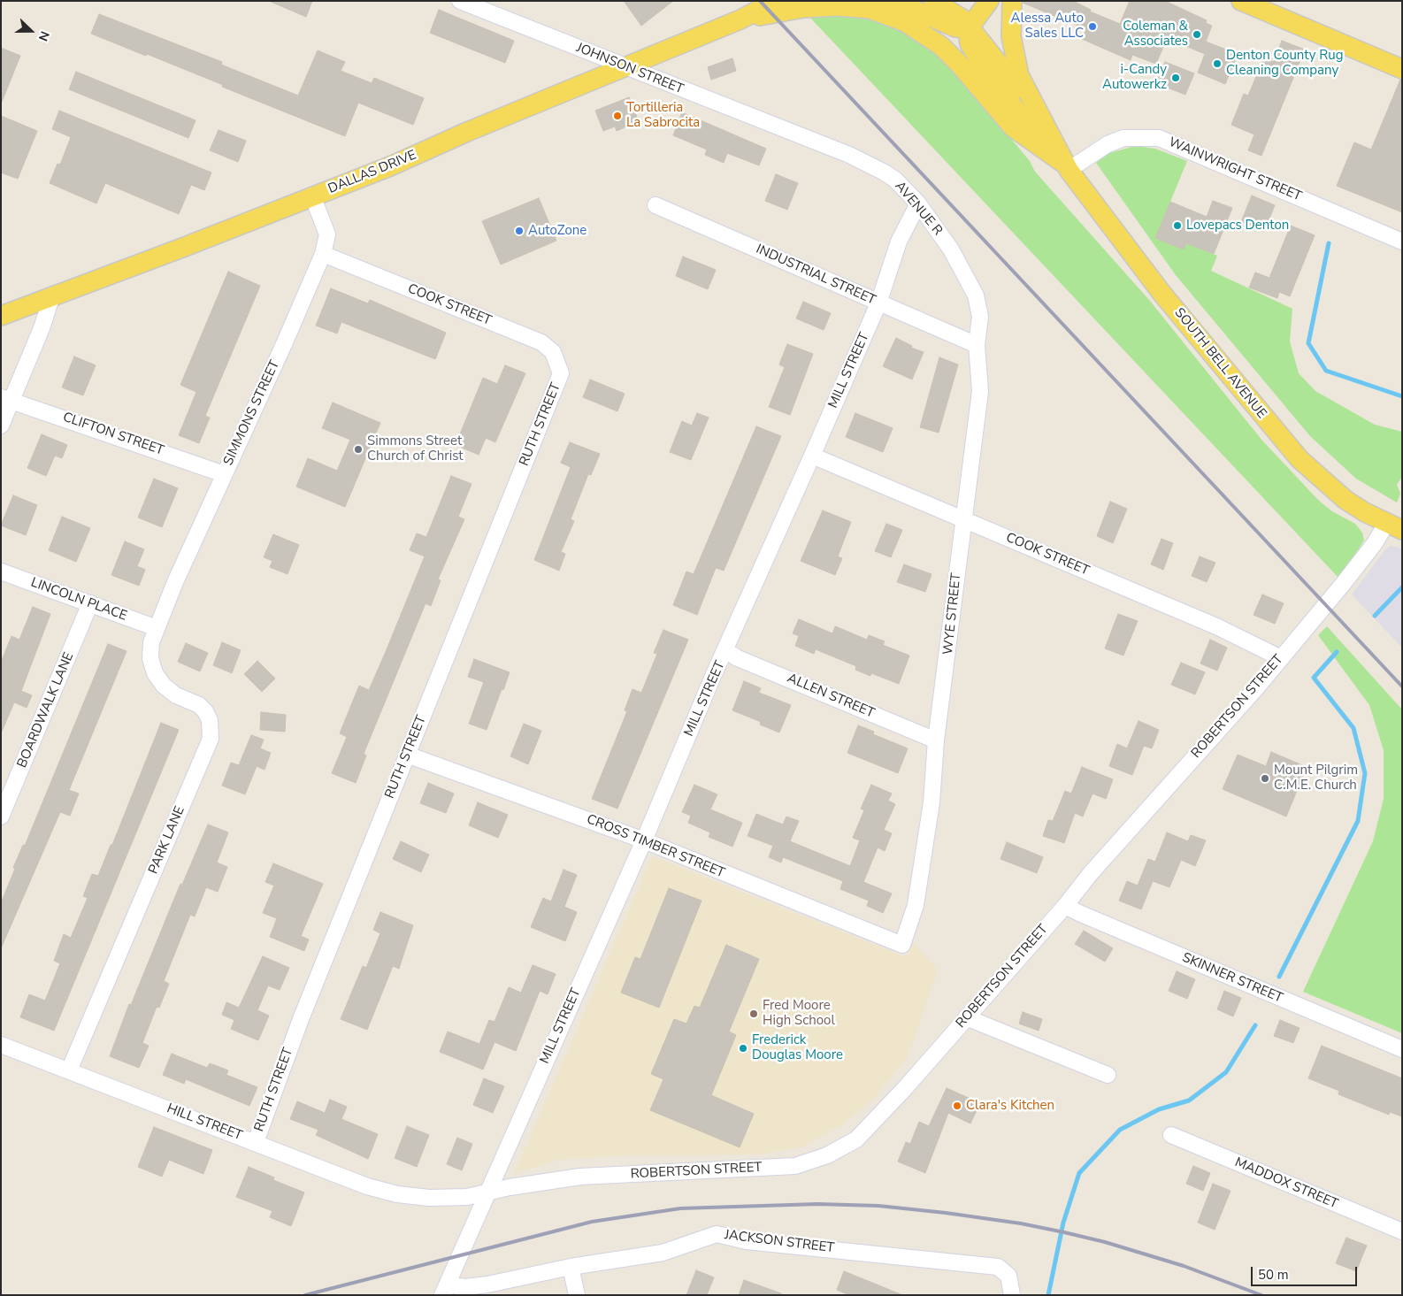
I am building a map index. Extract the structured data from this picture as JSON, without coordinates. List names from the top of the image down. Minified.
{"streets":{"main road":["DALLAS DRIVE","SOUTH BELL AVENUE"],"street":["JOHNSON STREET","WAINWRIGHT STREET","AVENUE R","INDUSTRIAL STREET","COOK STREET","MILL STREET","SIMMONS STREET","RUTH STREET","CLIFTON STREET","LINCOLN PLACE","WYE STREET","ALLEN STREET","ROBERTSON STREET","BOARDWALK LANE","PARK LANE","CROSS TIMBER STREET","SKINNER STREET","HILL STREET","MADDOX STREET","JACKSON STREET"]},"crossings":[["JOHNSON STREET","DALLAS DRIVE"],["JOHNSON STREET","AVENUE R"],["WAINWRIGHT STREET","SOUTH BELL AVENUE"],["DALLAS DRIVE","SOUTH BELL AVENUE"],["DALLAS DRIVE","SIMMONS STREET"],["AVENUE R","MILL STREET"],["AVENUE R","WYE STREET"],["INDUSTRIAL STREET","MILL STREET"],["INDUSTRIAL STREET","WYE STREET"],["COOK STREET","MILL STREET"],["COOK STREET","SIMMONS STREET"],["COOK STREET","RUTH STREET"],["COOK STREET","WYE STREET"],["COOK STREET","ROBERTSON STREET"],["SOUTH BELL AVENUE","ROBERTSON STREET"],["MILL STREET","ALLEN STREET"],["MILL STREET","ROBERTSON STREET"],["MILL STREET","CROSS TIMBER STREET"],["MILL STREET","HILL STREET"],["MILL STREET","JACKSON STREET"],["SIMMONS STREET","CLIFTON STREET"],["SIMMONS STREET","LINCOLN PLACE"],["SIMMONS STREET","PARK LANE"],["RUTH STREET","CROSS TIMBER STREET"],["RUTH STREET","HILL STREET"],["LINCOLN PLACE","BOARDWALK LANE"],["LINCOLN PLACE","PARK LANE"],["WYE STREET","ALLEN STREET"],["WYE STREET","CROSS TIMBER STREET"],["ROBERTSON STREET","SKINNER STREET"],["ROBERTSON STREET","HILL STREET"],["PARK LANE","HILL STREET"]],"places":["Alessa Auto Sales LLC","Coleman & Associates","Denton County Rug Cleaning Company","i-Candy Autowerkz","Tortilleria La Sabrocita","Lovepacs Denton","AutoZone","Simmons Street Church of Christ","Mount Pilgrim C.M.E. Church","Fred Moore High School","Frederick Douglas Moore","Clara's Kitchen"],"scale_bar":"50 m","north":"right"}
